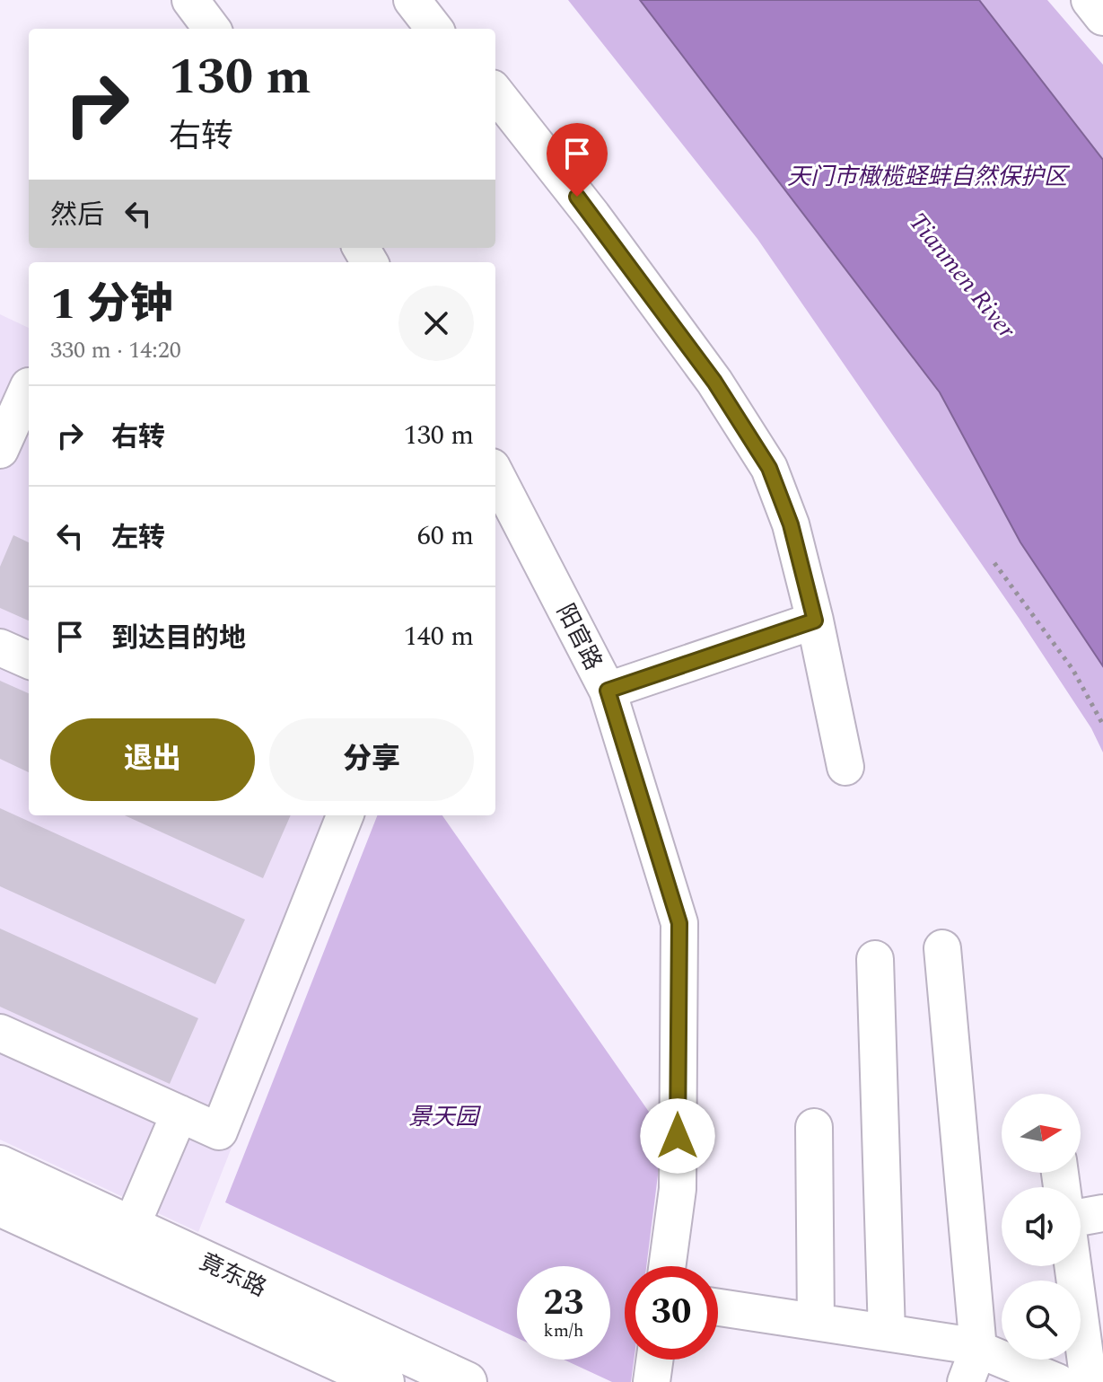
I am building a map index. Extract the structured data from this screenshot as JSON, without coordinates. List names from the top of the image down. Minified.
{"streets":{"main road":["竟东路"],"street":["阳官路"]},"water":["Tianmen River"],"parks":["天门市橄榄蛏蚌自然保护区","景天园"],"north":"right","page":{"turn":["130 m","右转"],"then":"然后","heading":["1 分钟","330 m · 14:20"],"list":[{"name":"右转","value":"130 m"},{"name":"左转","value":"60 m"},{"name":"到达目的地","value":"140 m"}],"buttons":["退出","分享"],"speed":"23 km/h","limit":"30"}}
